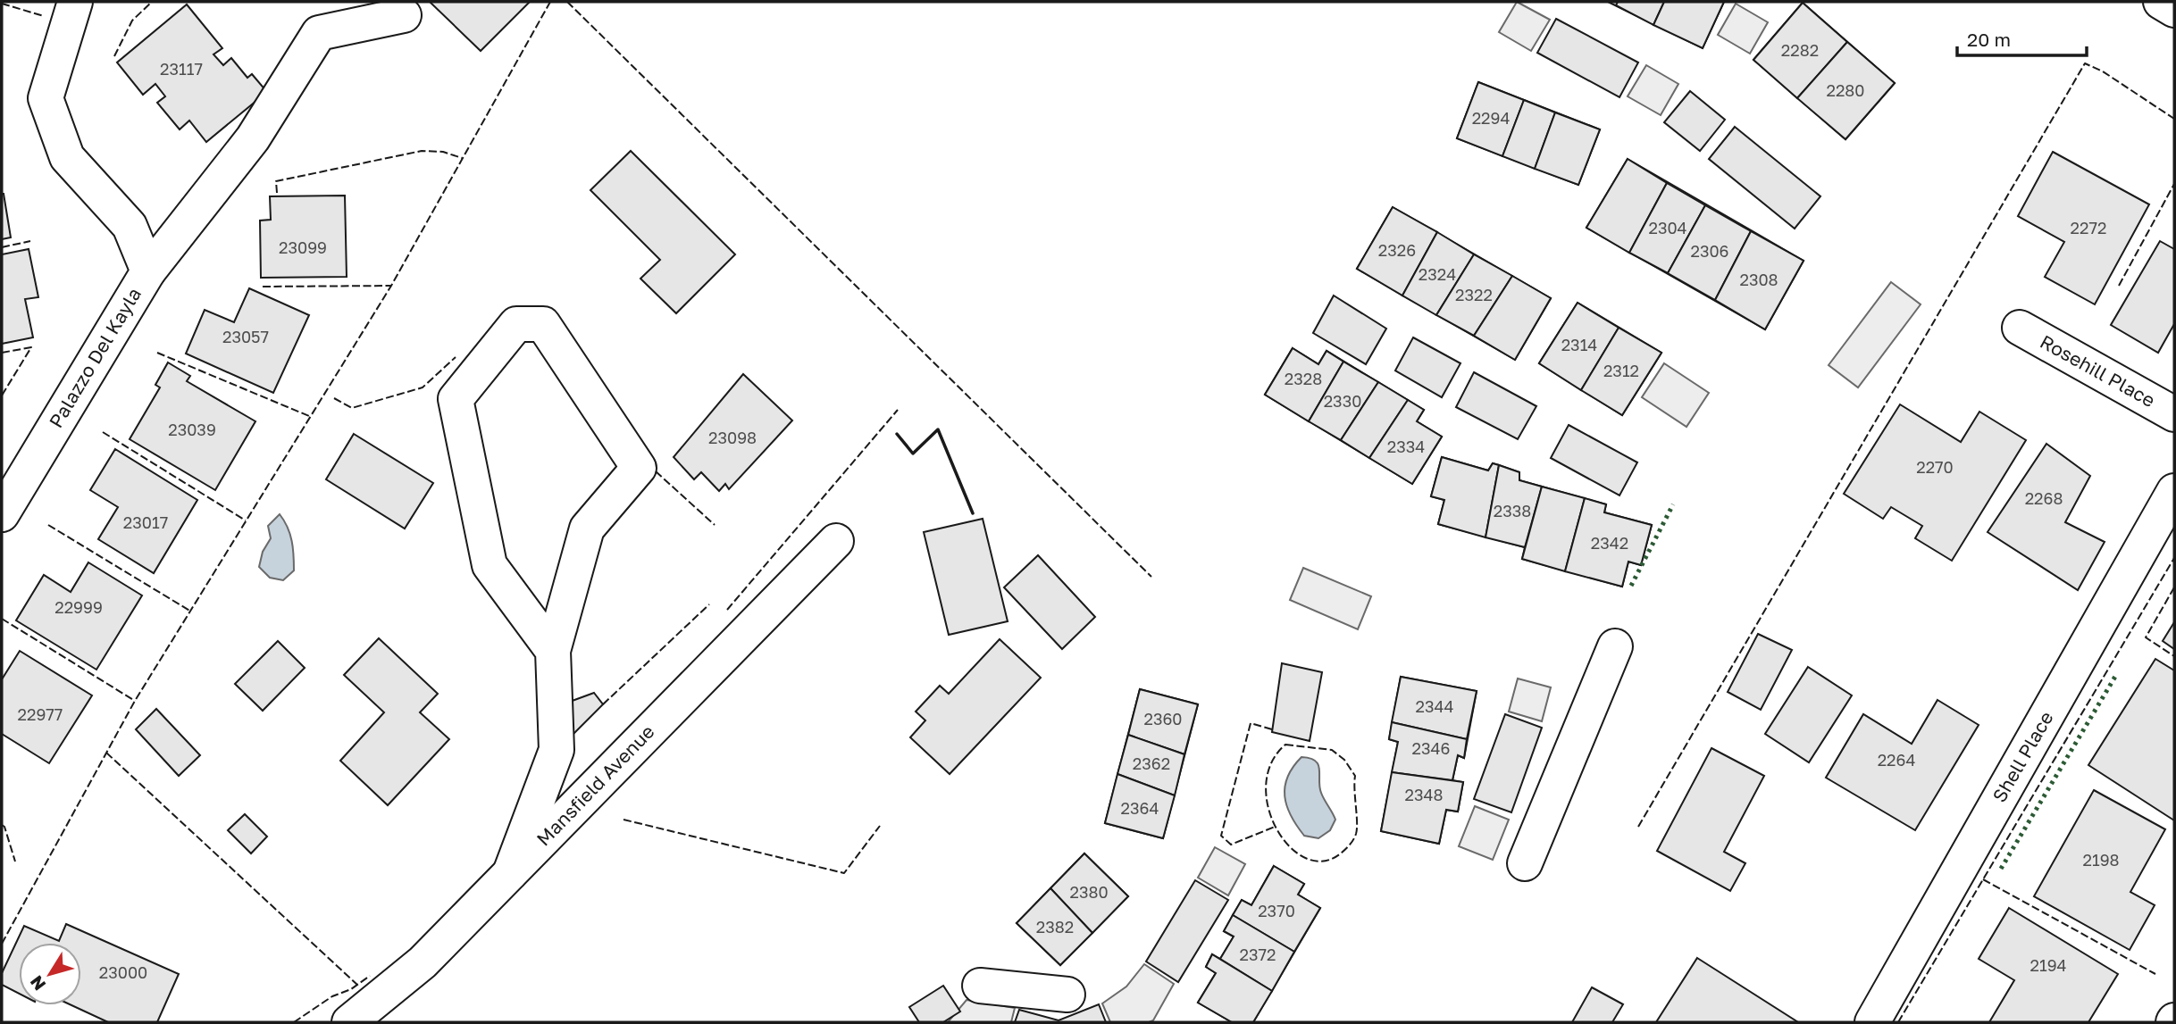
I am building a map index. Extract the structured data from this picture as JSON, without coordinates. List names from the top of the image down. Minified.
{"streets":{"street":["Palazzo Del Kayla","Rosehill Place","Shell Place","Mansfield Avenue"]},"house_numbers":["2282","23117","2280","2294","2304","2272","23099","2326","2306","2324","2308","2322","23057","2314","2312","2328","2330","23039","23098","2334","2270","2268","2338","23017","2342","22999","2344","22977","2360","2346","2264","2362","2348","2364","2198","2380","2370","2382","2372","2194","23000"],"scale_bar":"20 m","north":"bottom left"}
